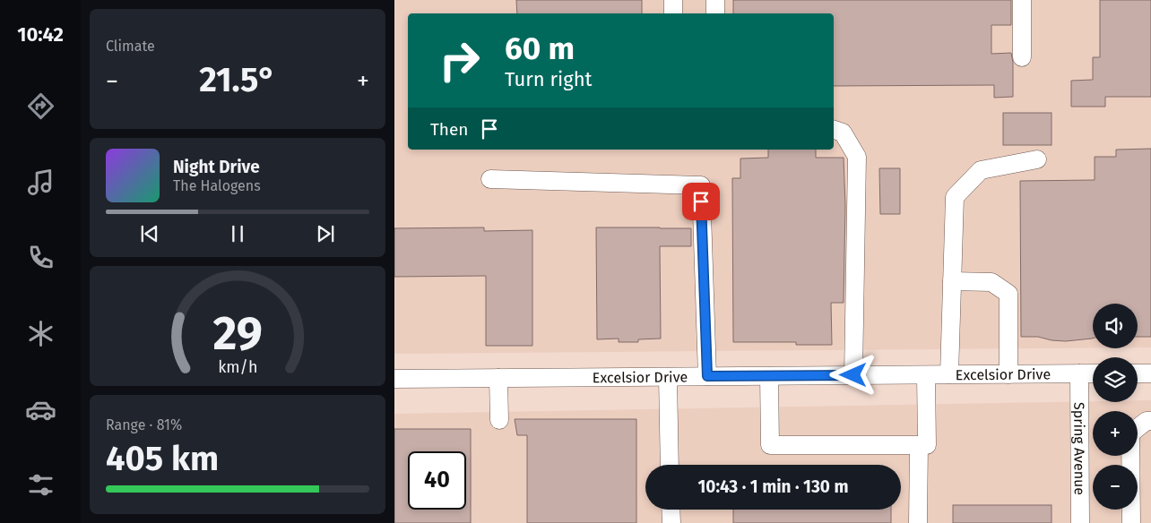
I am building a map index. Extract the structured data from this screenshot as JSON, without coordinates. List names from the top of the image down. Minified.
{"streets":{"street":["Excelsior Drive","Spring Avenue"]},"crossings":[["Excelsior Drive","Spring Avenue"]],"page":{"tabs":"10:42","tile":["Climate",["Range · 81%","405 km"]],"turn":["60 m","Turn right"],"heat":["−","21.5°","+"],"then":"Then","song":["Night Drive","The Halogens"],"map_buttons":["+","−"],"limit":"40","trip":"10:43 · 1 min · 130 m","gauge":["29","km/h"]}}
